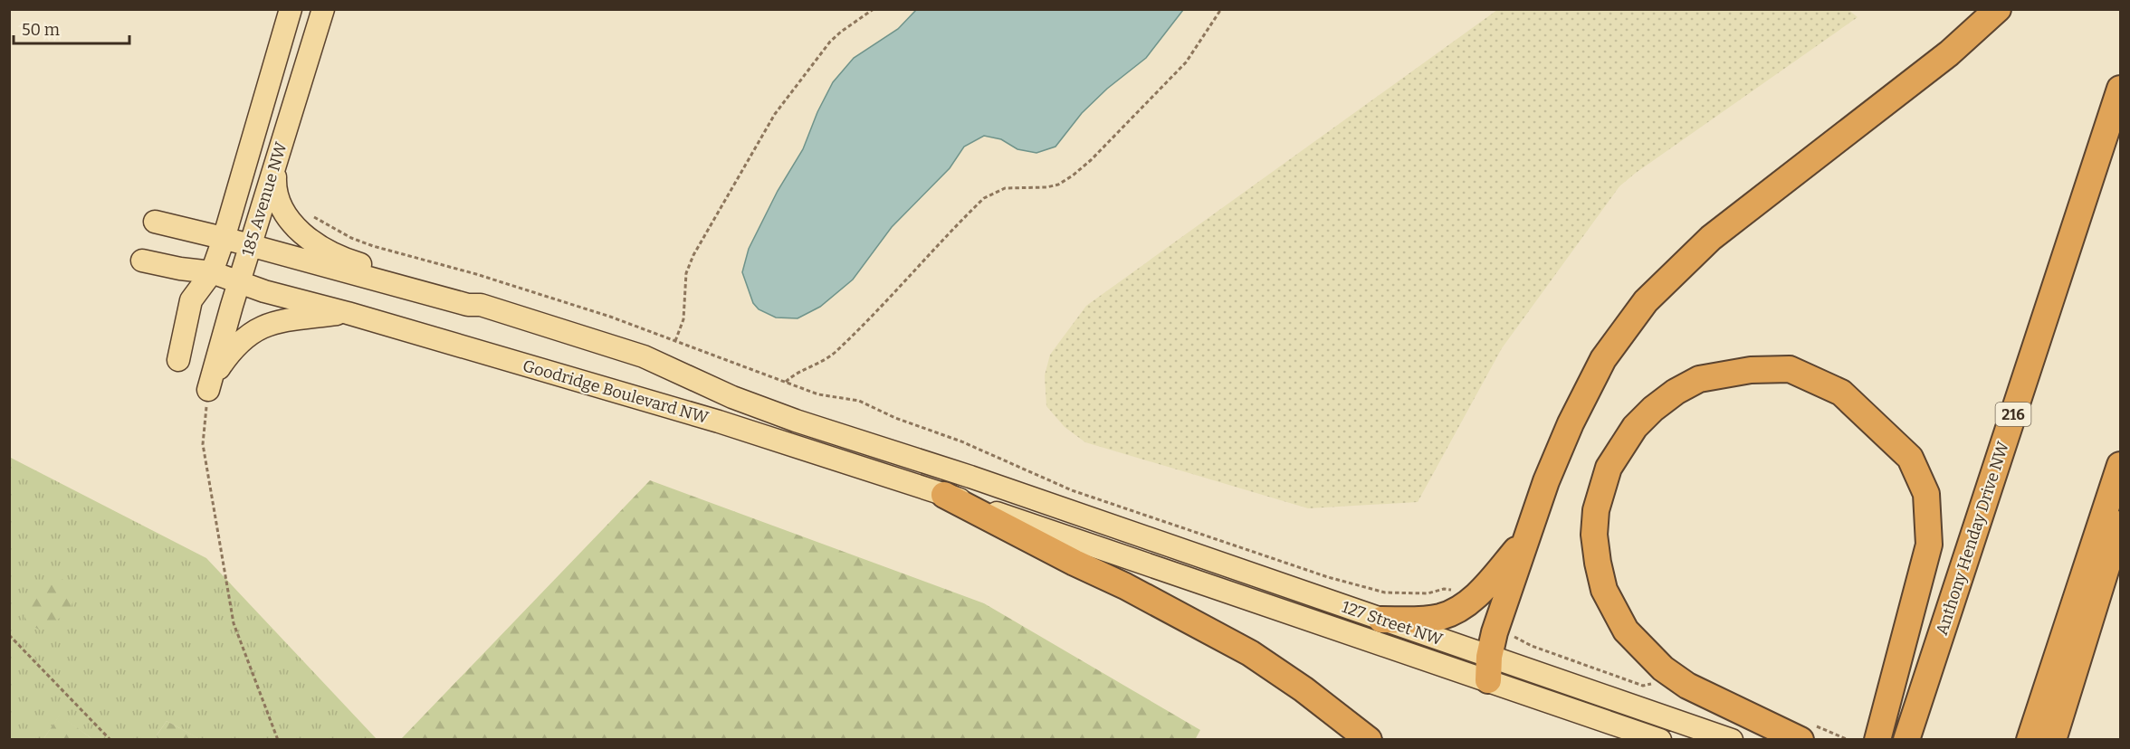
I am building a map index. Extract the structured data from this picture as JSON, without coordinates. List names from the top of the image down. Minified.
{"streets":{"highway":["216","Anthony Henday Drive NW"],"main road":["185 Avenue NW","Goodridge Boulevard NW","127 Street NW"]},"crossings":[["185 Avenue NW","Goodridge Boulevard NW"],["Goodridge Boulevard NW","127 Street NW"]],"scale_bar":"50 m"}
